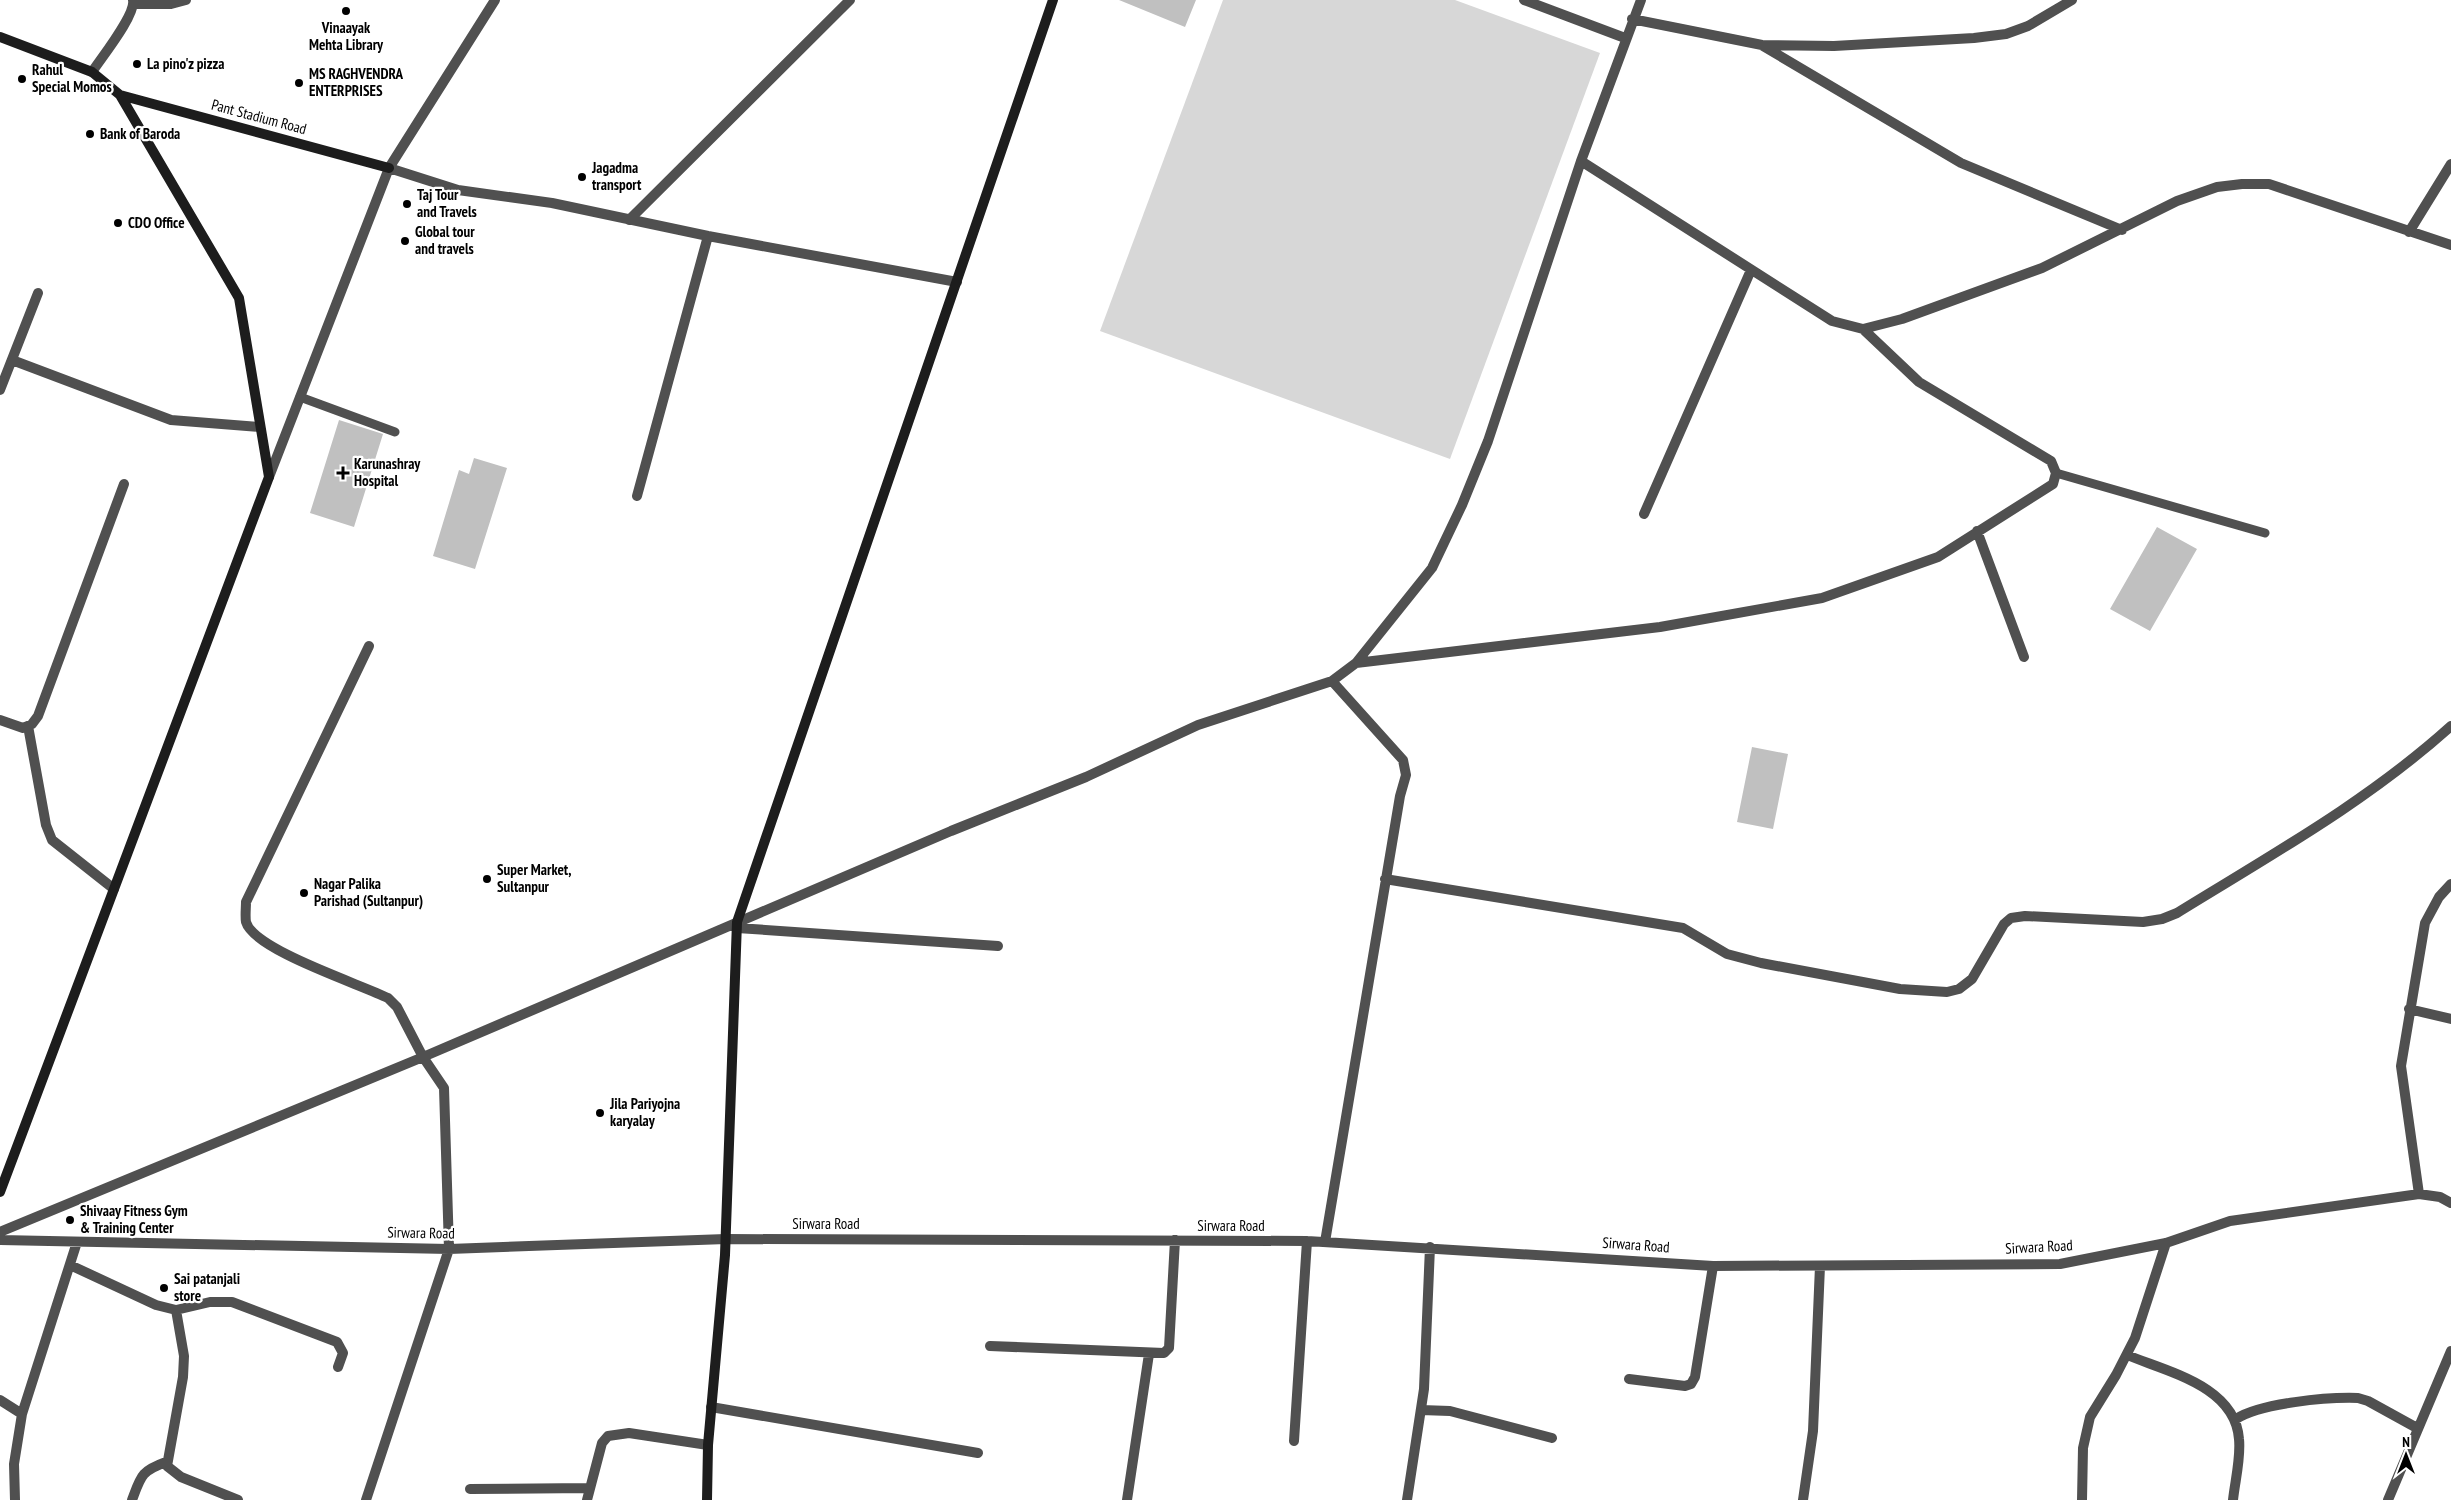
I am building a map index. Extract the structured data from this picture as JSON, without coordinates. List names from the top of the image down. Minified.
{"streets":{"street":["Pant Stadium Road","Sirwara Road"]},"places":{"other":["Vinaayak Mehta Library","La pino'z pizza","Rahul Special Momos","MS RAGHVENDRA ENTERPRISES","Bank of Baroda","Jagadma transport","Taj Tour and Travels","CDO Office","Global tour and travels","Super Market, Sultanpur","Nagar Palika Parishad (Sultanpur)","Jila Pariyojna karyalay","Shivaay Fitness Gym & Training Center","Sai patanjali store"],"health":["Karunashray Hospital"]},"north":"top"}
